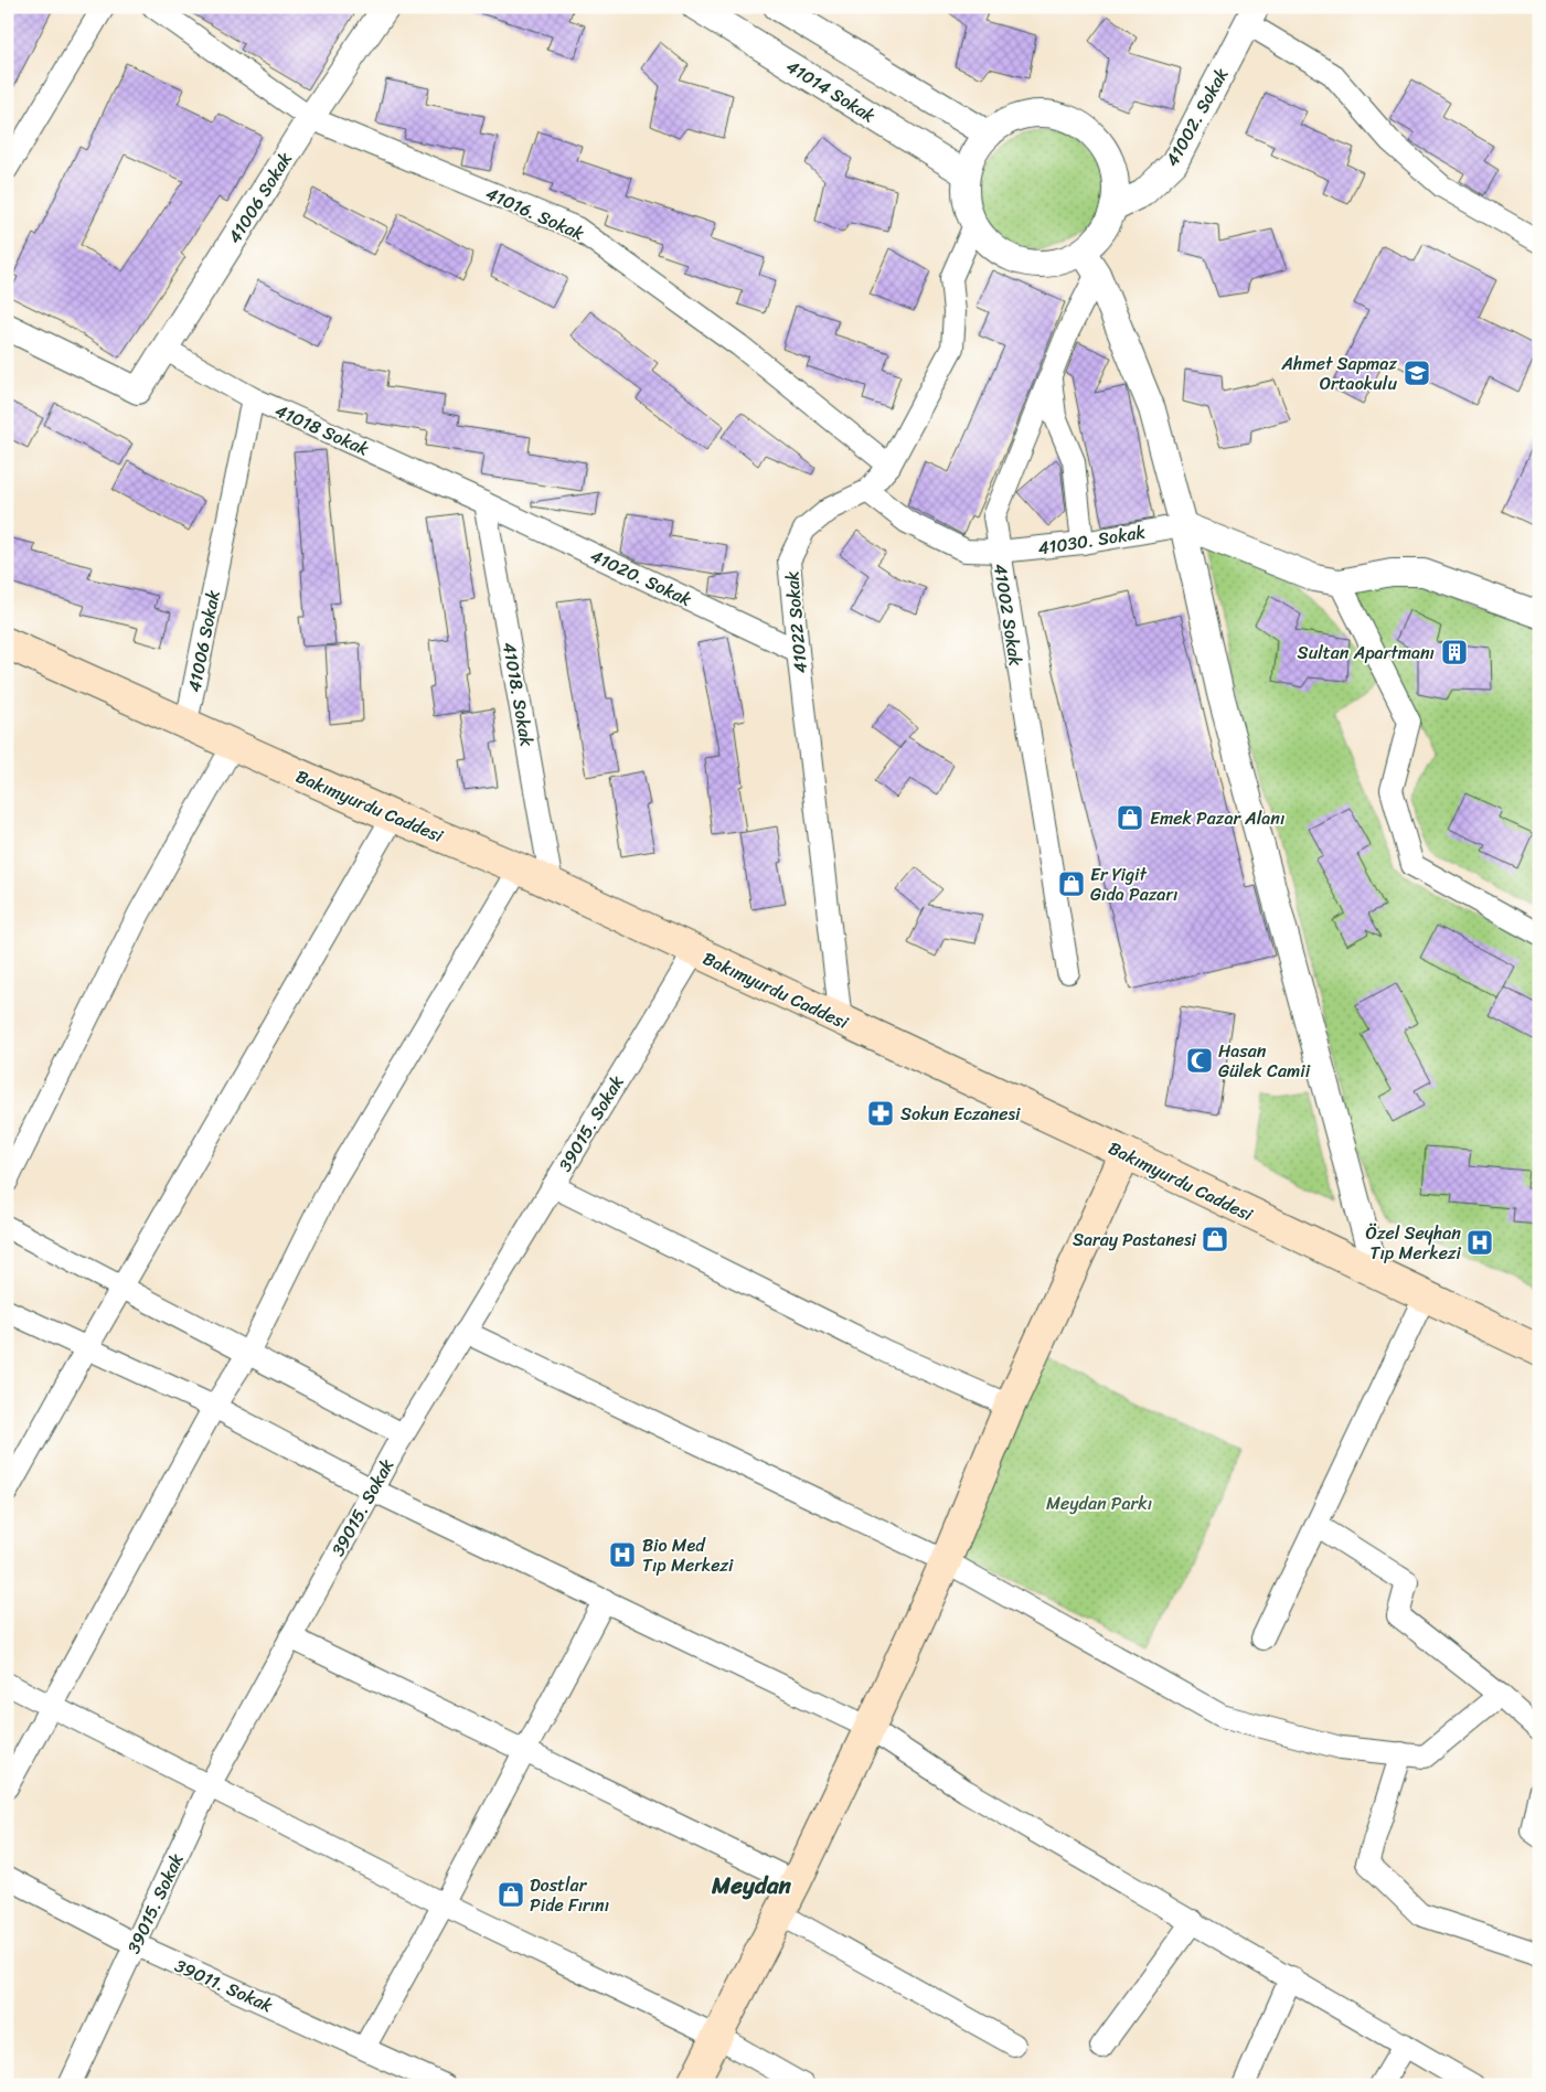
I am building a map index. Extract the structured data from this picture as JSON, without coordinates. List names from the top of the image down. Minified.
{"streets":{"main road":["Bakımyurdu Caddesi"],"street":["41014 Sokak","41002. Sokak","41006 Sokak","41016. Sokak","41018 Sokak","41030. Sokak","41020. Sokak","41002 Sokak","41022 Sokak","41018. Sokak","39015. Sokak","39011. Sokak"]},"crossings":[["41014 Sokak","41002. Sokak"],["41014 Sokak","41022 Sokak"],["41002. Sokak","41022 Sokak"],["41006 Sokak","41016. Sokak"],["41006 Sokak","41018 Sokak"],["41006 Sokak","Bakımyurdu Caddesi"],["41016. Sokak","41022 Sokak"],["41018 Sokak","41020. Sokak"],["41018 Sokak","41018. Sokak"],["41030. Sokak","41002 Sokak"],["41030. Sokak","41022 Sokak"],["41020. Sokak","41022 Sokak"],["41020. Sokak","41018. Sokak"],["41022 Sokak","Bakımyurdu Caddesi"],["41018. Sokak","Bakımyurdu Caddesi"],["Bakımyurdu Caddesi","39015. Sokak"],["39015. Sokak","39011. Sokak"]],"districts":["Meydan"],"parks":["Meydan Parkı"],"places":{"school or university":["Ahmet Sapmaz Ortaokulu"],"building":["Sultan Apartmanı"],"shop":["Emek Pazar Alanı","Er Yigit Gıda Pazarı","Saray Pastanesi","Dostlar Pide Fırını"],"mosque":["Hasan Gülek Camii"],"pharmacy":["Sokun Eczanesi"],"hospital":["Özel Seyhan Tıp Merkezi","Bio Med Tıp Merkezi"]}}
